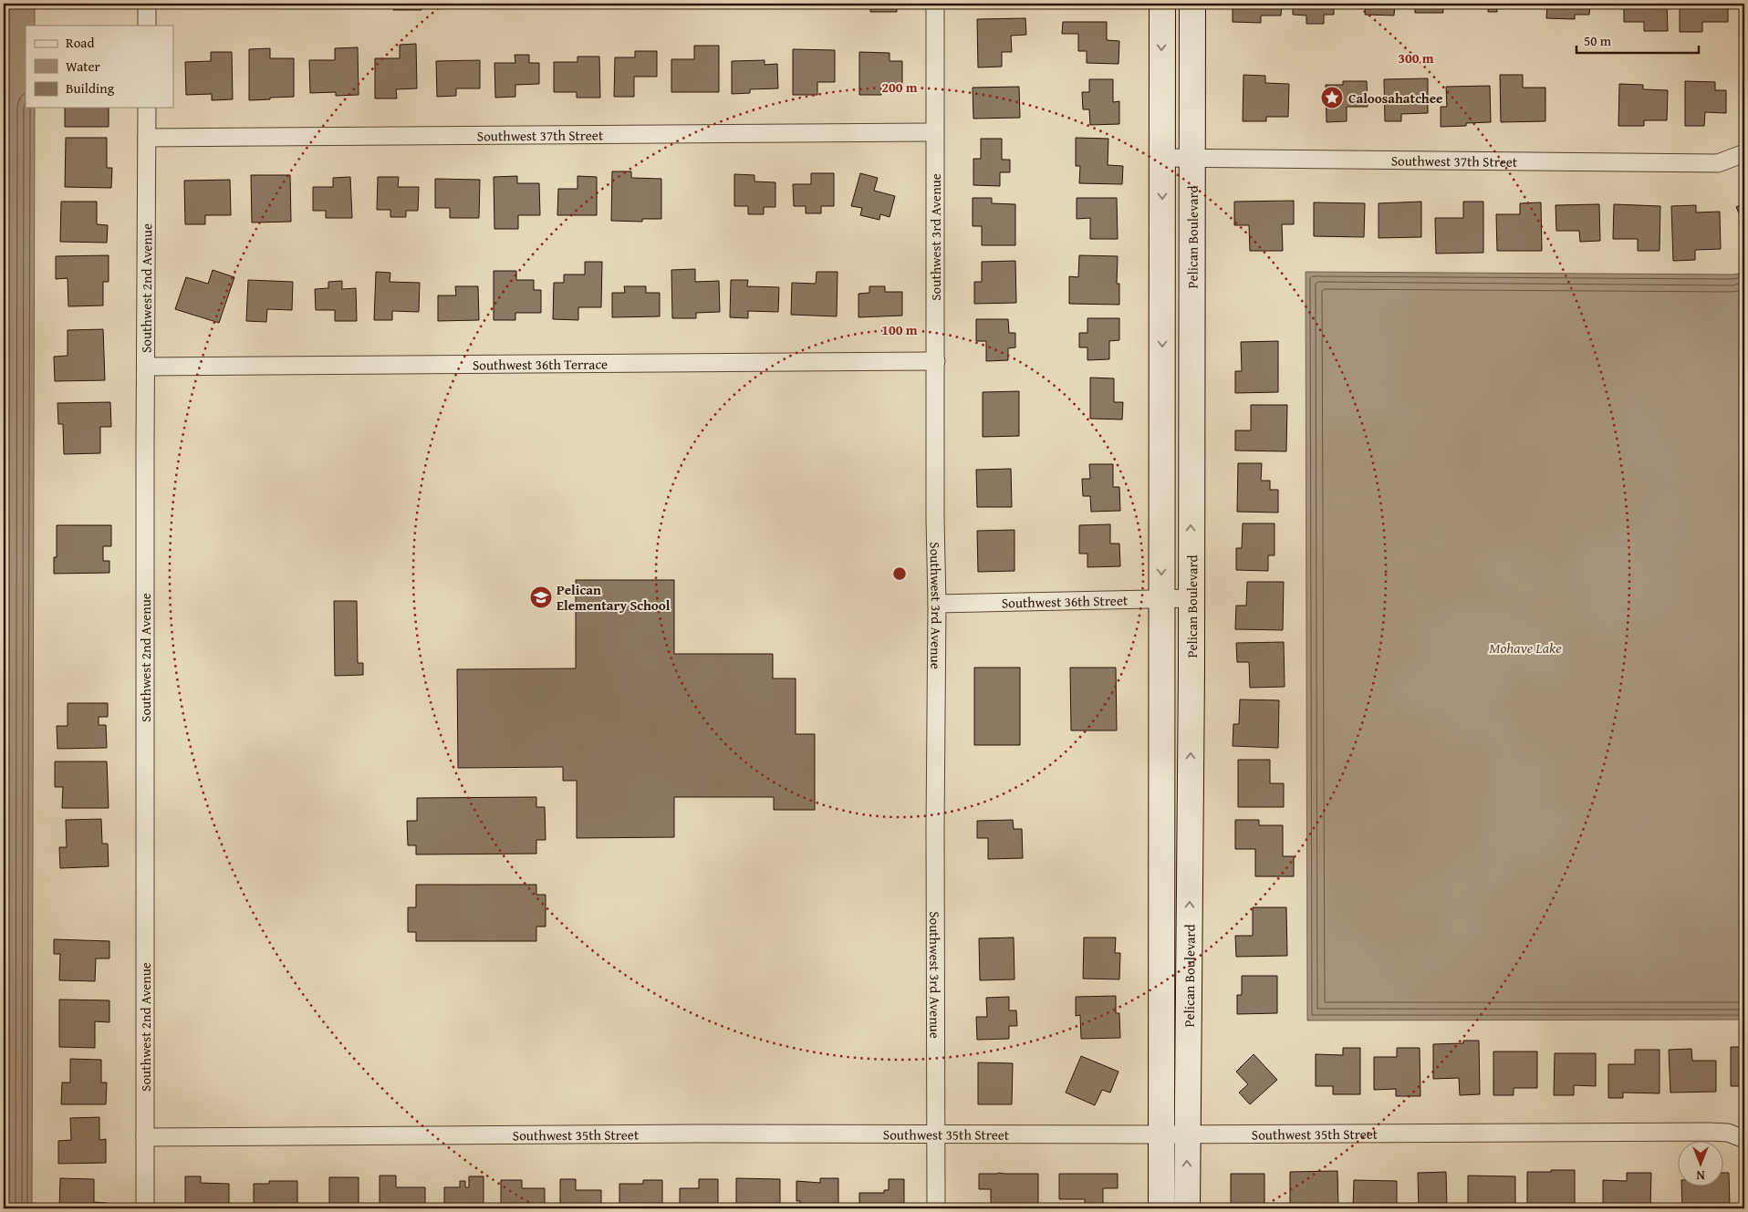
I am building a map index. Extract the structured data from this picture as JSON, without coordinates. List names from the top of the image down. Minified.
{"streets":{"street":["Southwest 37th Street","Southwest 3rd Avenue","Pelican Boulevard","Southwest 2nd Avenue","Southwest 36th Terrace","Southwest 36th Street","Southwest 35th Street"]},"crossings":[["Southwest 37th Street","Southwest 3rd Avenue"],["Southwest 37th Street","Pelican Boulevard"],["Southwest 37th Street","Southwest 2nd Avenue"],["Southwest 3rd Avenue","Southwest 36th Terrace"],["Southwest 3rd Avenue","Southwest 36th Street"],["Southwest 3rd Avenue","Southwest 35th Street"],["Pelican Boulevard","Southwest 36th Street"],["Pelican Boulevard","Southwest 35th Street"],["Southwest 2nd Avenue","Southwest 36th Terrace"],["Southwest 2nd Avenue","Southwest 35th Street"]],"water":["Mohave Lake"],"places":{"place":["Caloosahatchee"],"school or university":["Pelican Elementary School"]},"legend":["Road","Water","Building"],"scale_bar":"50 m","north":"bottom","rings":["300 m","200 m","100 m"]}
